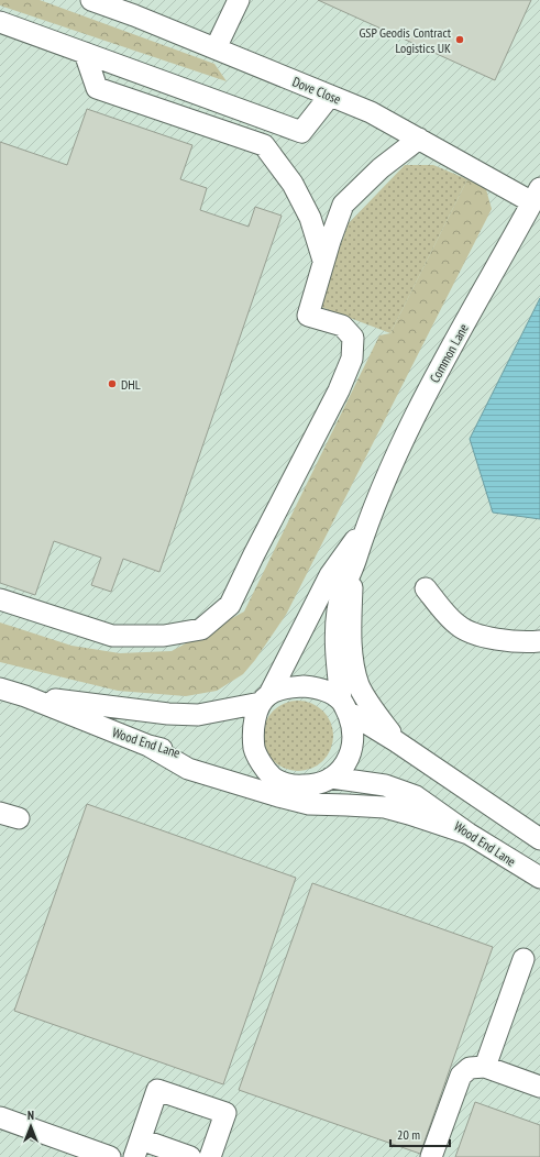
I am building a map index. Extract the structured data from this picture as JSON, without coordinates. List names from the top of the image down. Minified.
{"streets":{"street":["Dove Close","Common Lane","Wood End Lane"]},"crossings":[["Dove Close","Common Lane"],["Common Lane","Wood End Lane"]],"places":["GSP Geodis Contract Logistics UK","DHL"],"scale_bar":"20 m","north":"top"}
